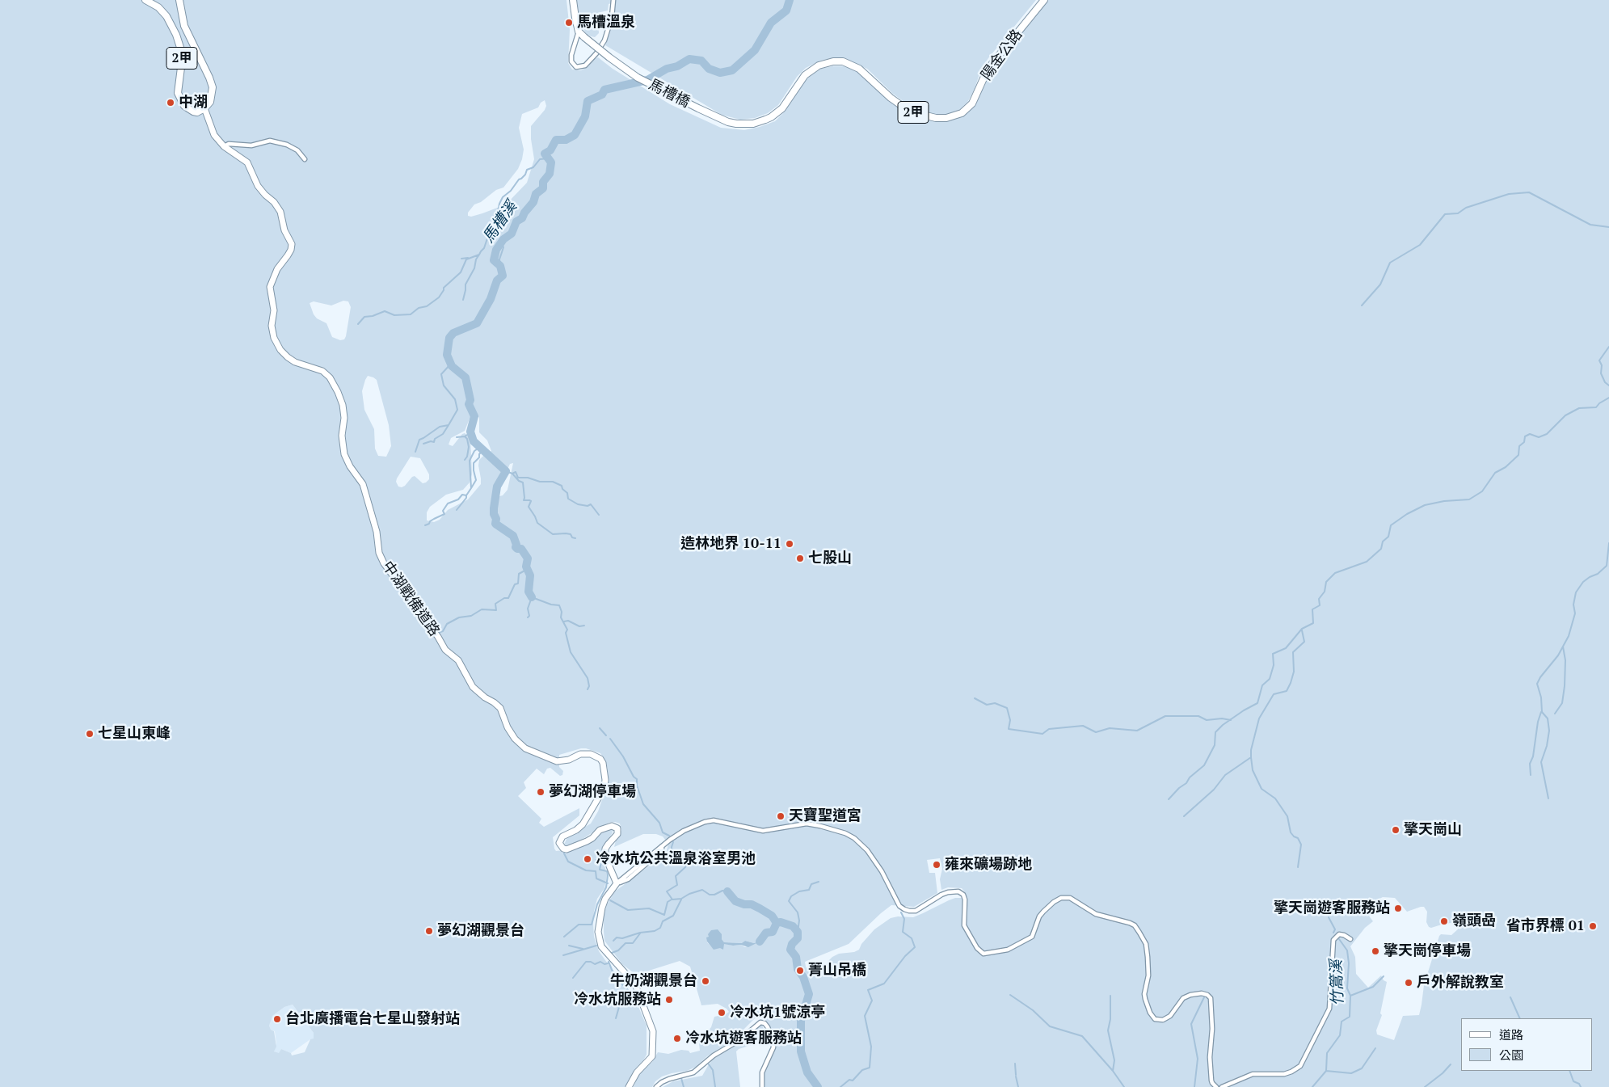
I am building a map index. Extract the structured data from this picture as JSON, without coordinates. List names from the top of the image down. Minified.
{"streets":{"main road":["陽金公路","2甲","馬槽橋"],"street":["中湖戰備道路"]},"crossings":[["陽金公路","馬槽橋"],["2甲","中湖戰備道路"]],"water":["馬槽溪","竹篙溪"],"places":["馬槽溫泉","中湖","造林地界 10-11","七股山","七星山東峰","夢幻湖停車場","天寶聖道宮","擎天崗山","冷水坑公共溫泉浴室男池","雍來礦場跡地","擎天崗遊客服務站","嶺頭喦","省市界標 01","夢幻湖觀景台","擎天崗停車場","菁山吊橋","牛奶湖觀景台","戶外解說教室","冷水坑服務站","冷水坑1號涼亭","台北廣播電台七星山發射站","冷水坑遊客服務站"],"legend":["道路","公園"]}
